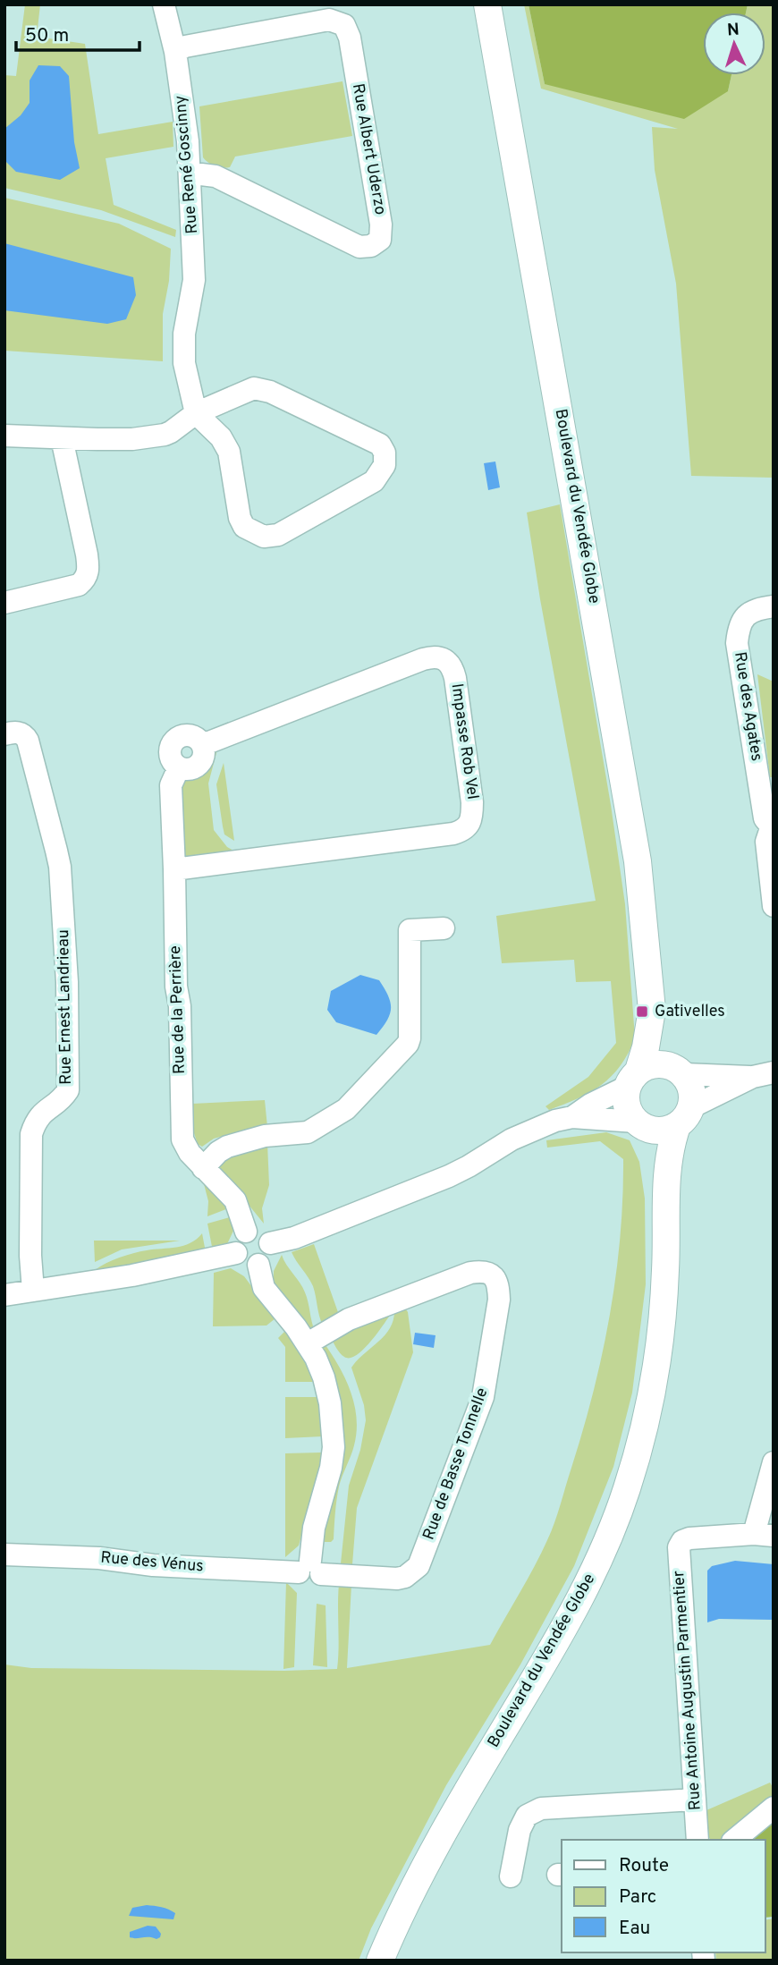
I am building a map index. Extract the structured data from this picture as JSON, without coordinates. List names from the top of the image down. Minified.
{"streets":{"main road":["Boulevard du Vendée Globe"],"street":["Rue Albert Uderzo","Rue René Goscinny","Rue des Agates","Impasse Rob Vel","Rue Ernest Landrieau","Rue de la Perrière","Rue de Basse Tonnelle","Rue des Vénus","Rue Antoine Augustin Parmentier"]},"crossings":[["Rue Albert Uderzo","Rue René Goscinny"],["Impasse Rob Vel","Rue de la Perrière"],["Rue de Basse Tonnelle","Rue des Vénus"]],"places":{"transit":["Gativelles"]},"legend":["Route","Parc","Eau"],"scale_bar":"50 m","north":"top"}
